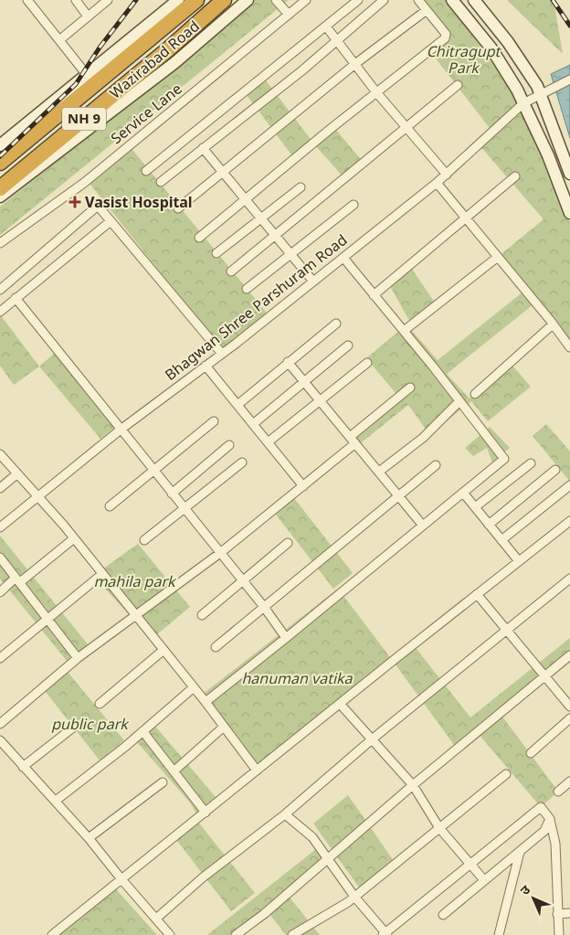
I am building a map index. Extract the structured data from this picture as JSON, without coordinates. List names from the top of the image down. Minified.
{"streets":{"highway":["Wazirabad Road","NH 9"],"street":["Service Lane","Bhagwan Shree Parshuram Road"]},"parks":["Chitragupt Park","mahila park","hanuman vatika","public park"],"places":{"health":["Vasist Hospital"]},"north":"top left"}
